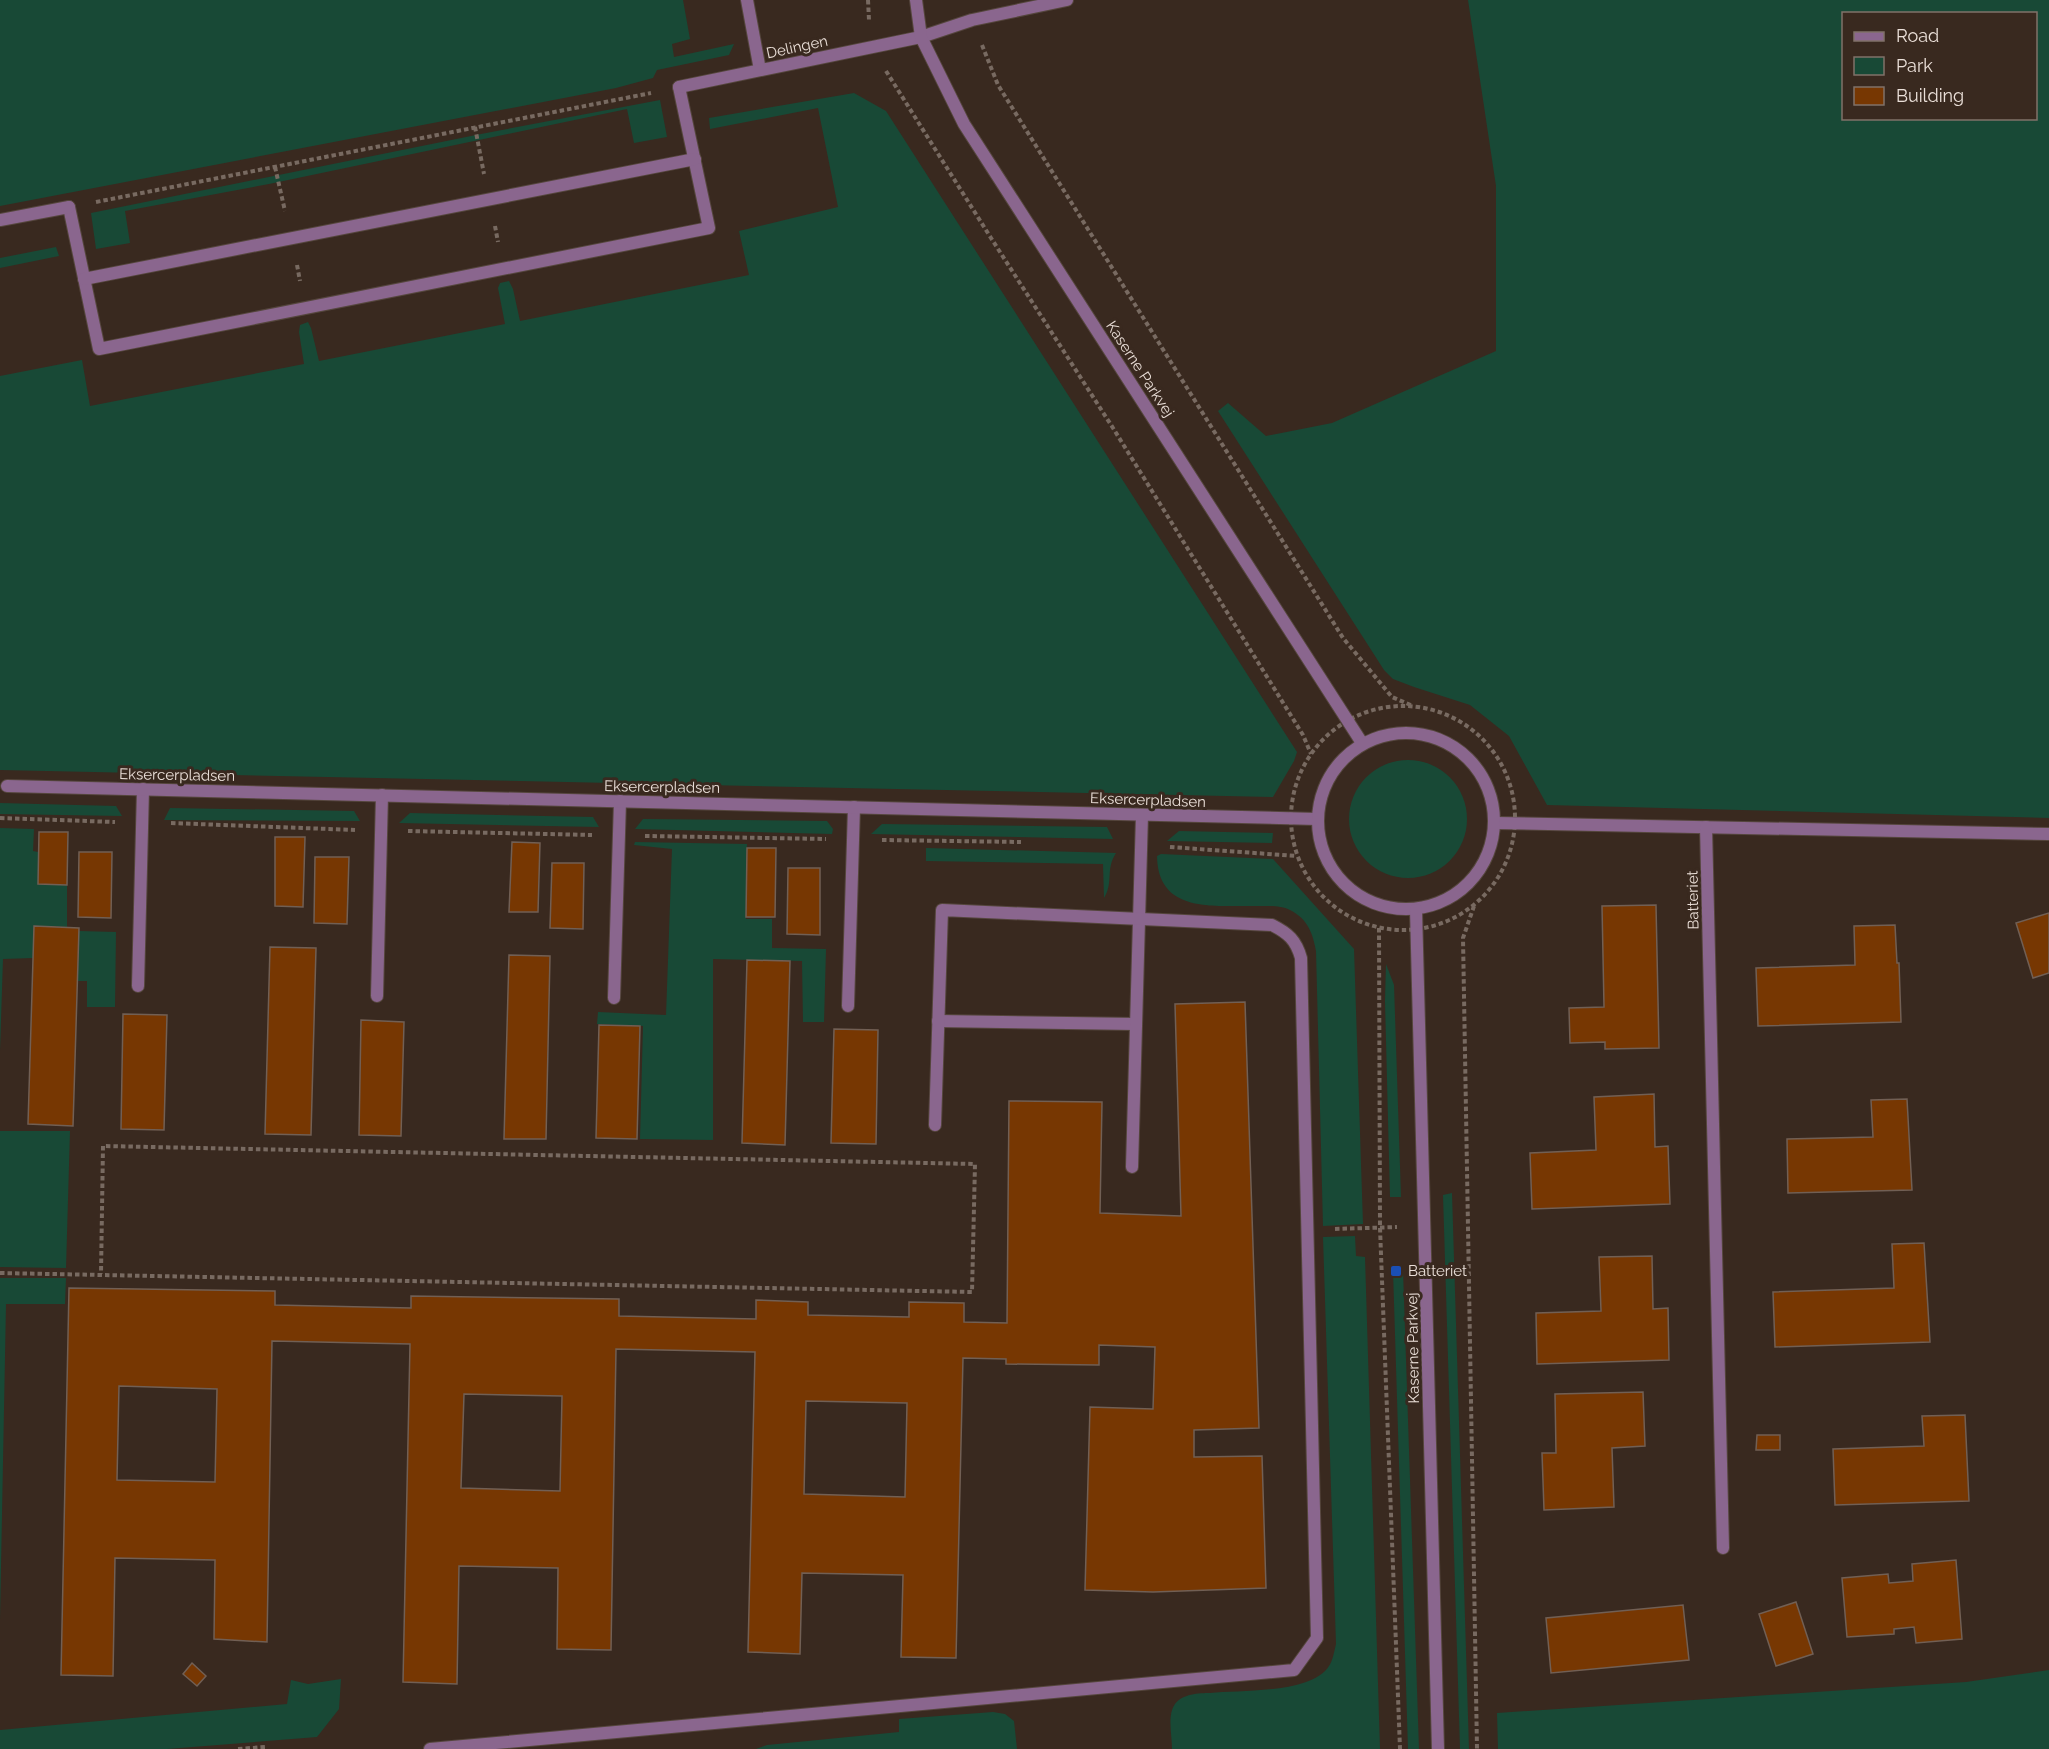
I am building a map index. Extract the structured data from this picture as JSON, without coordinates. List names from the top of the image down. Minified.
{"streets":{"street":["Delingen","Kaserne Parkvej","Eksercerpladsen","Batteriet"]},"crossings":[["Delingen","Kaserne Parkvej"],["Kaserne Parkvej","Eksercerpladsen"]],"places":{"transit":["Batteriet"]},"legend":["Road","Park","Building"]}
